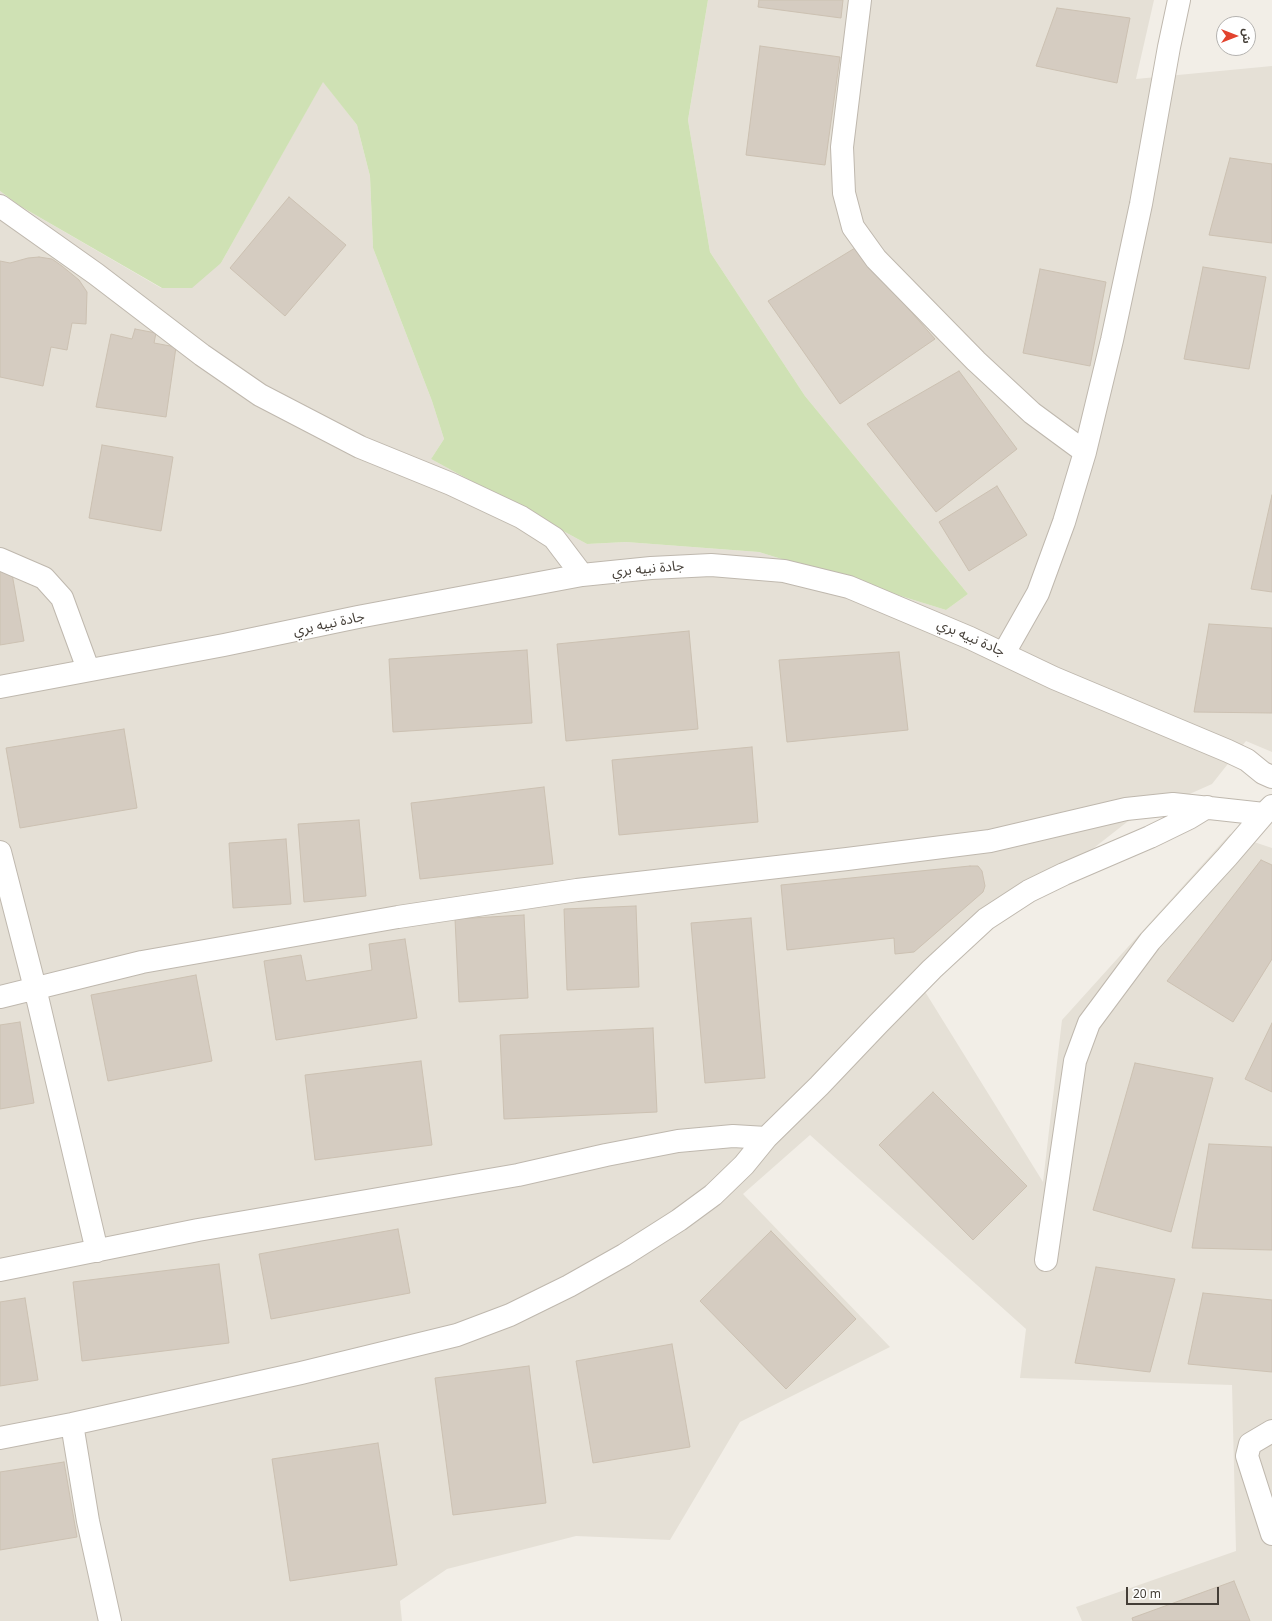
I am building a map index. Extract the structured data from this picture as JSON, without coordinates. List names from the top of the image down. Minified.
{"streets":{"street":["جادة نبيه بري"]},"scale_bar":"20 m","north":"right"}
